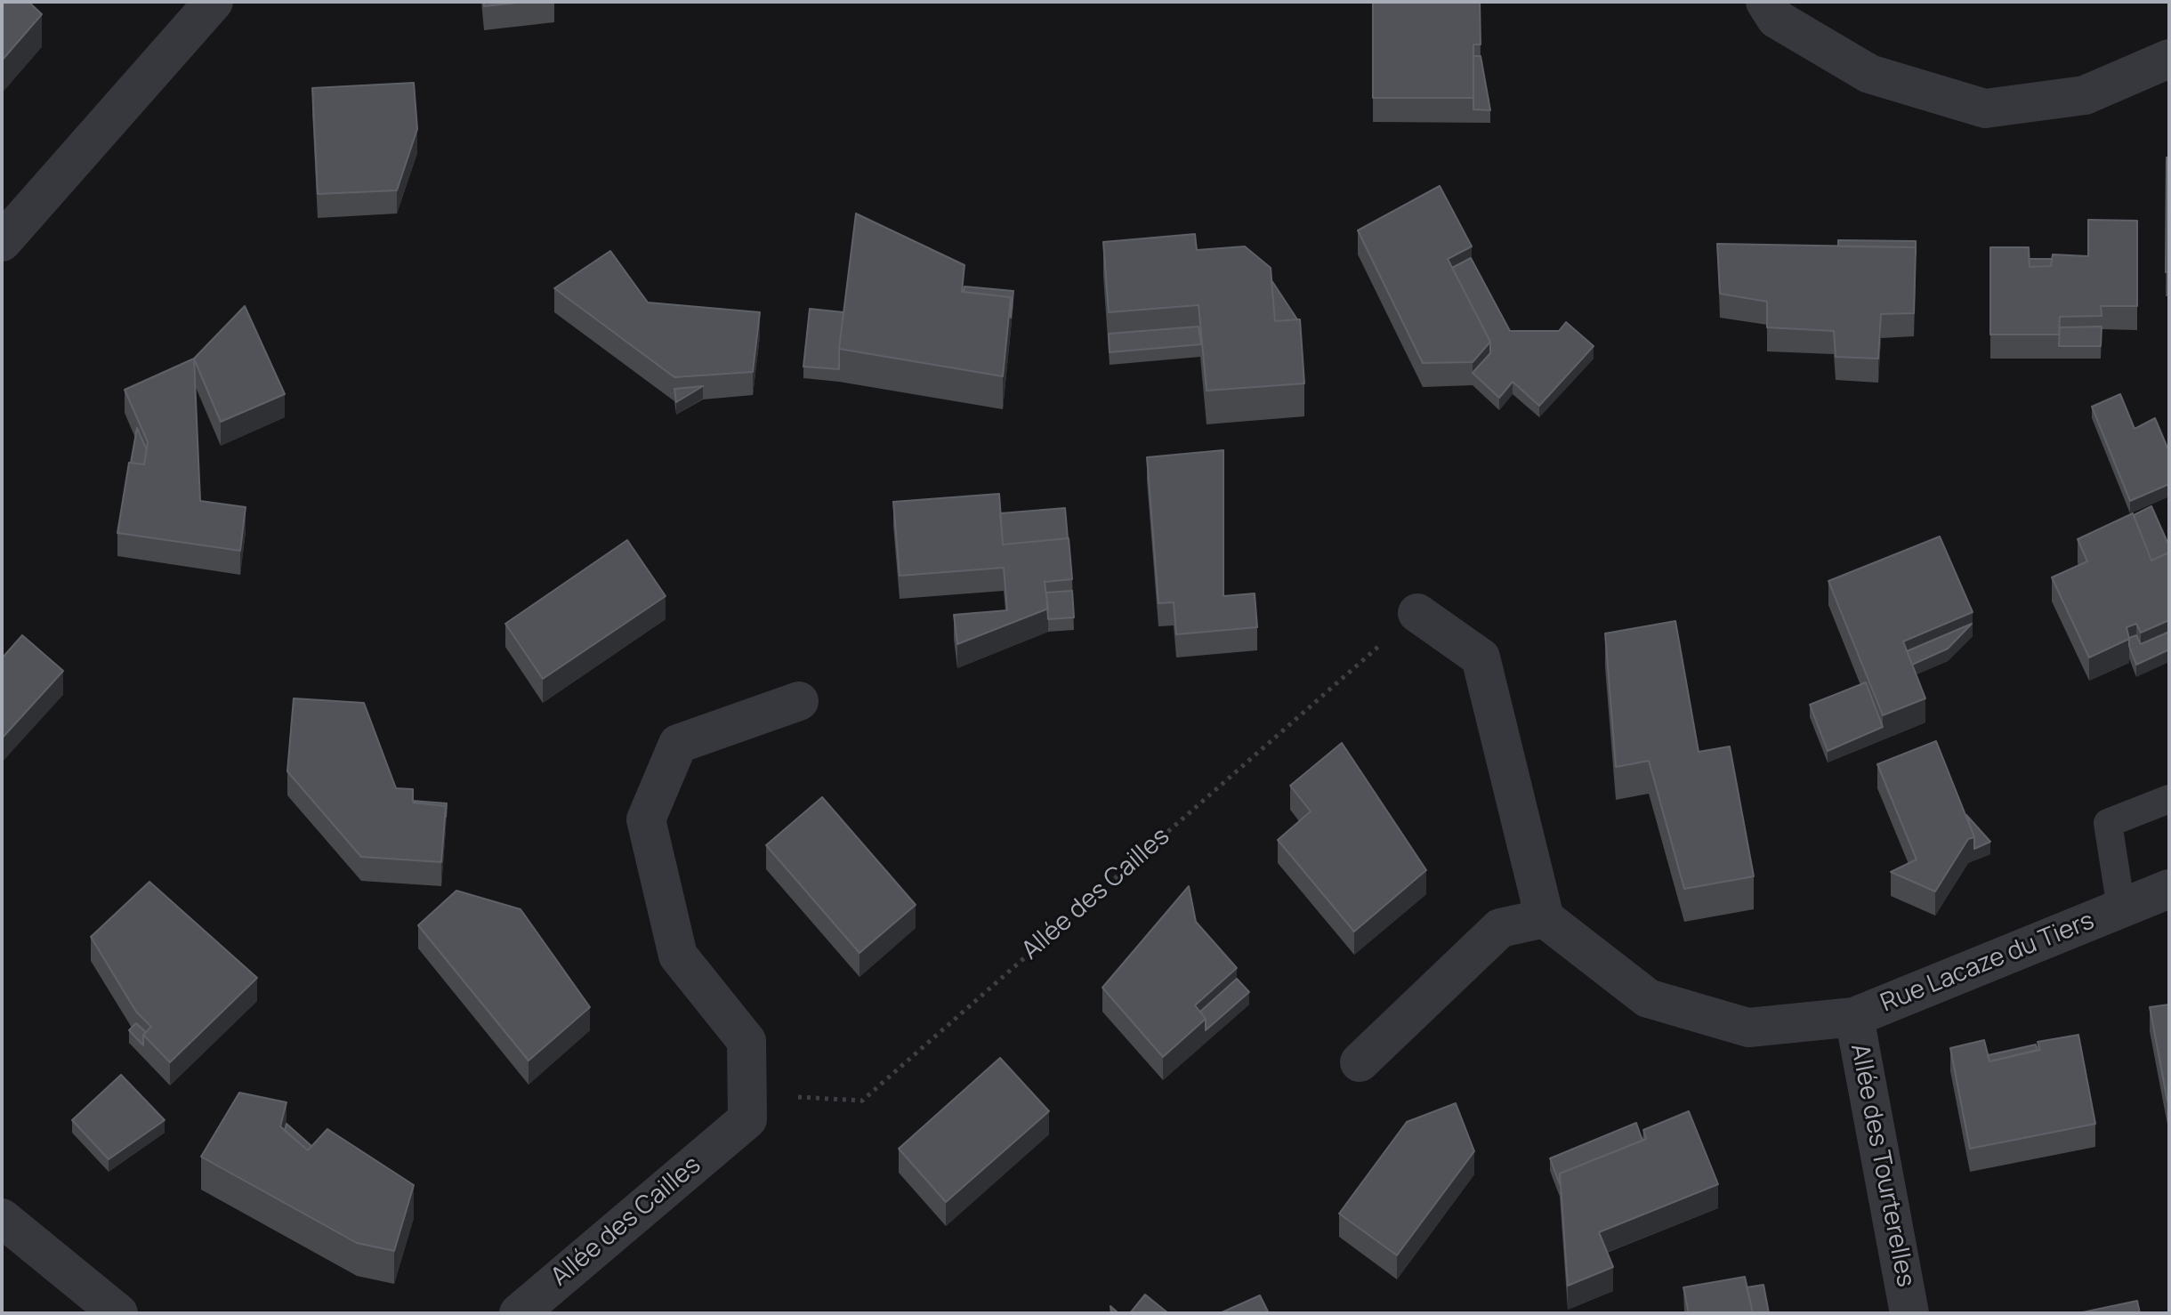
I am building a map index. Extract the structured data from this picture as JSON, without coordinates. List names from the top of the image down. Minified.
{"streets":{"street":["Allée des Cailles","Rue Lacaze du Tiers","Allée des Tourterelles"]},"crossings":[["Rue Lacaze du Tiers","Allée des Tourterelles"]]}
